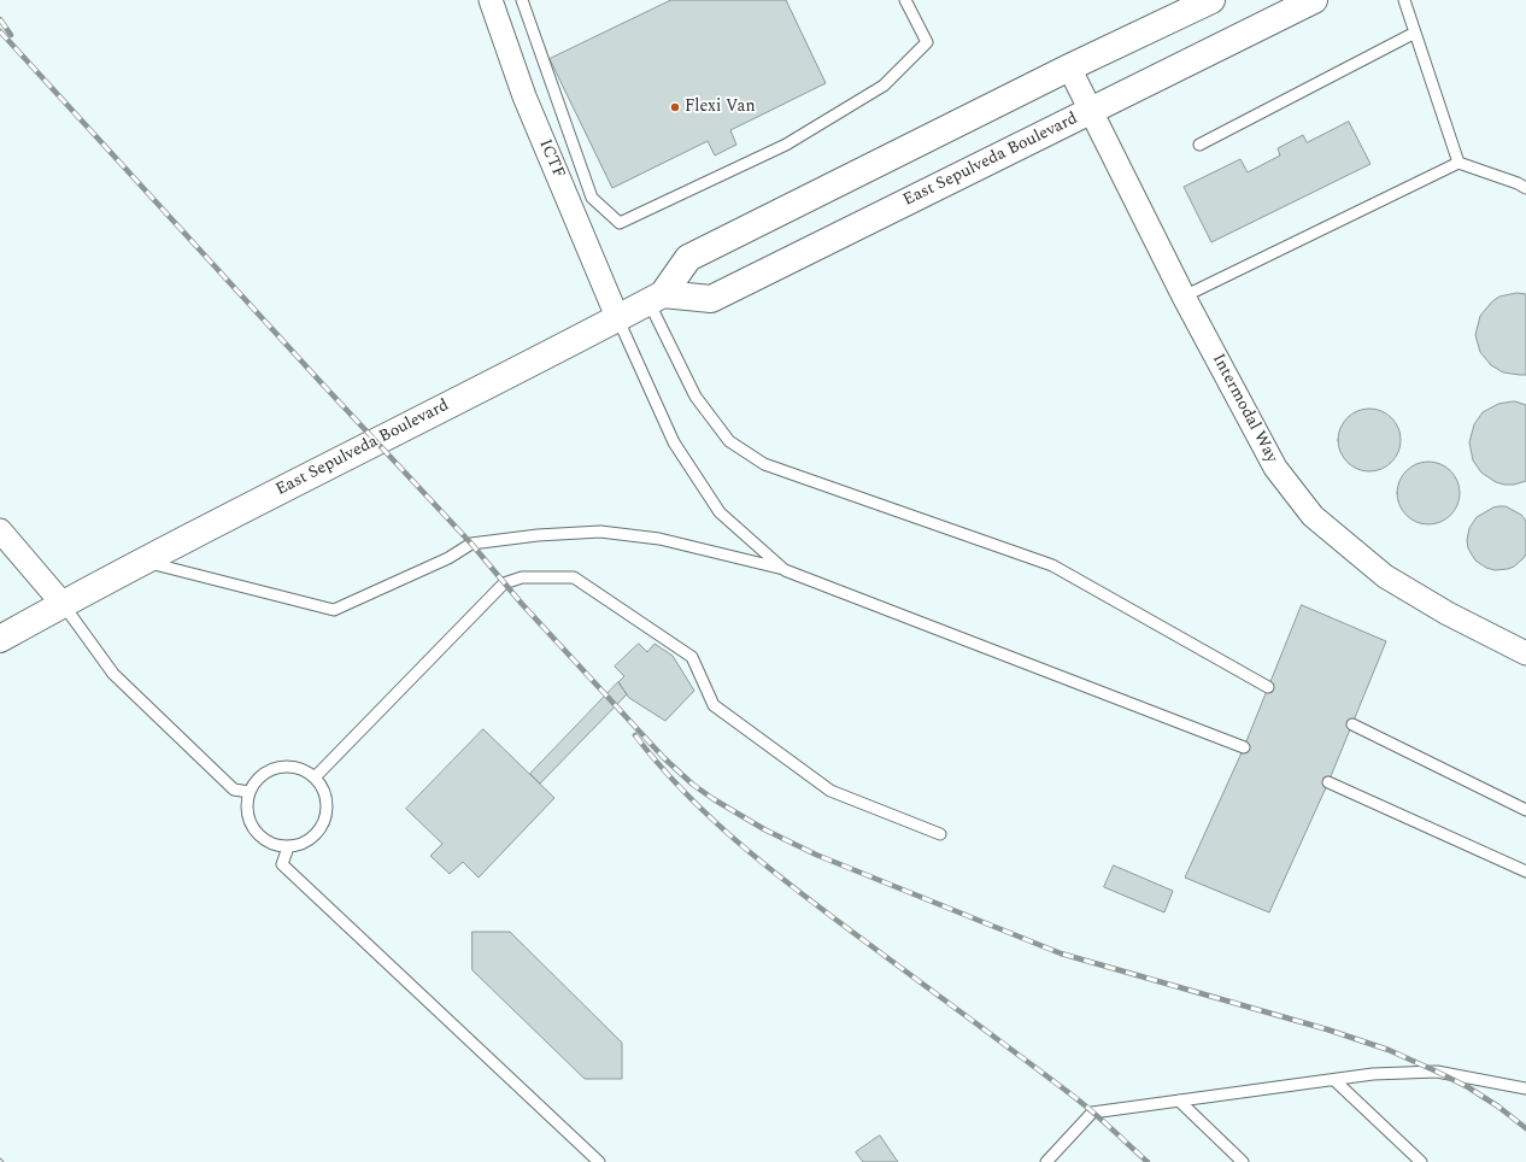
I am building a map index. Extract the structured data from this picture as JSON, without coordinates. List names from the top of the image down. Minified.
{"streets":{"main road":["East Sepulveda Boulevard"],"street":["ICTF","Intermodal Way"]},"crossings":[["ICTF","East Sepulveda Boulevard"],["East Sepulveda Boulevard","Intermodal Way"]],"places":["Flexi Van"]}
